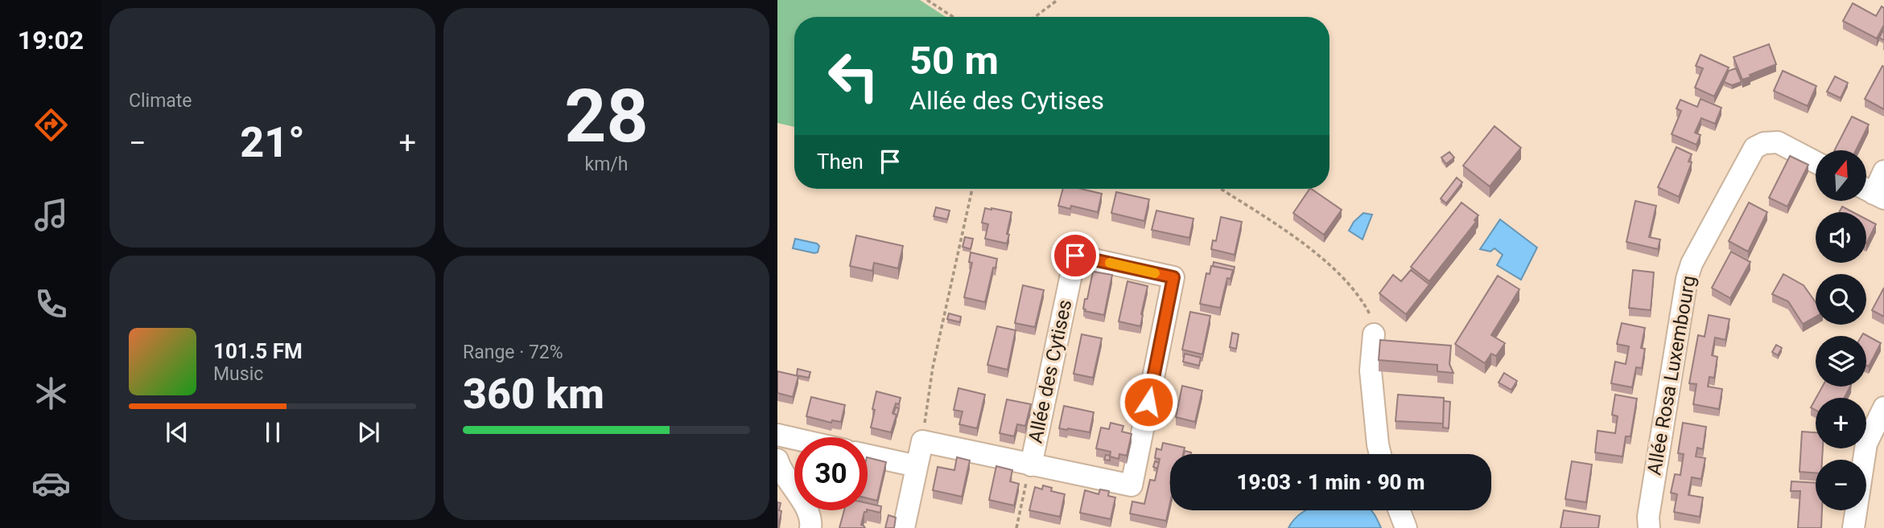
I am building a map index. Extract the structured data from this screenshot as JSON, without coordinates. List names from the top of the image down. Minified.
{"streets":{"street":["Allée des Cytises","Allée Rosa Luxembourg"]},"north":"top","page":{"tabs":"19:02","tile":["Climate",["28","km/h"],["Range · 72%","360 km"]],"turn":["50 m","Allée des Cytises"],"heat":["−","21°","+"],"then":"Then","map_buttons":["+","−"],"song":["101.5 FM","Music"],"limit":"30","trip":"19:03 · 1 min · 90 m"}}
